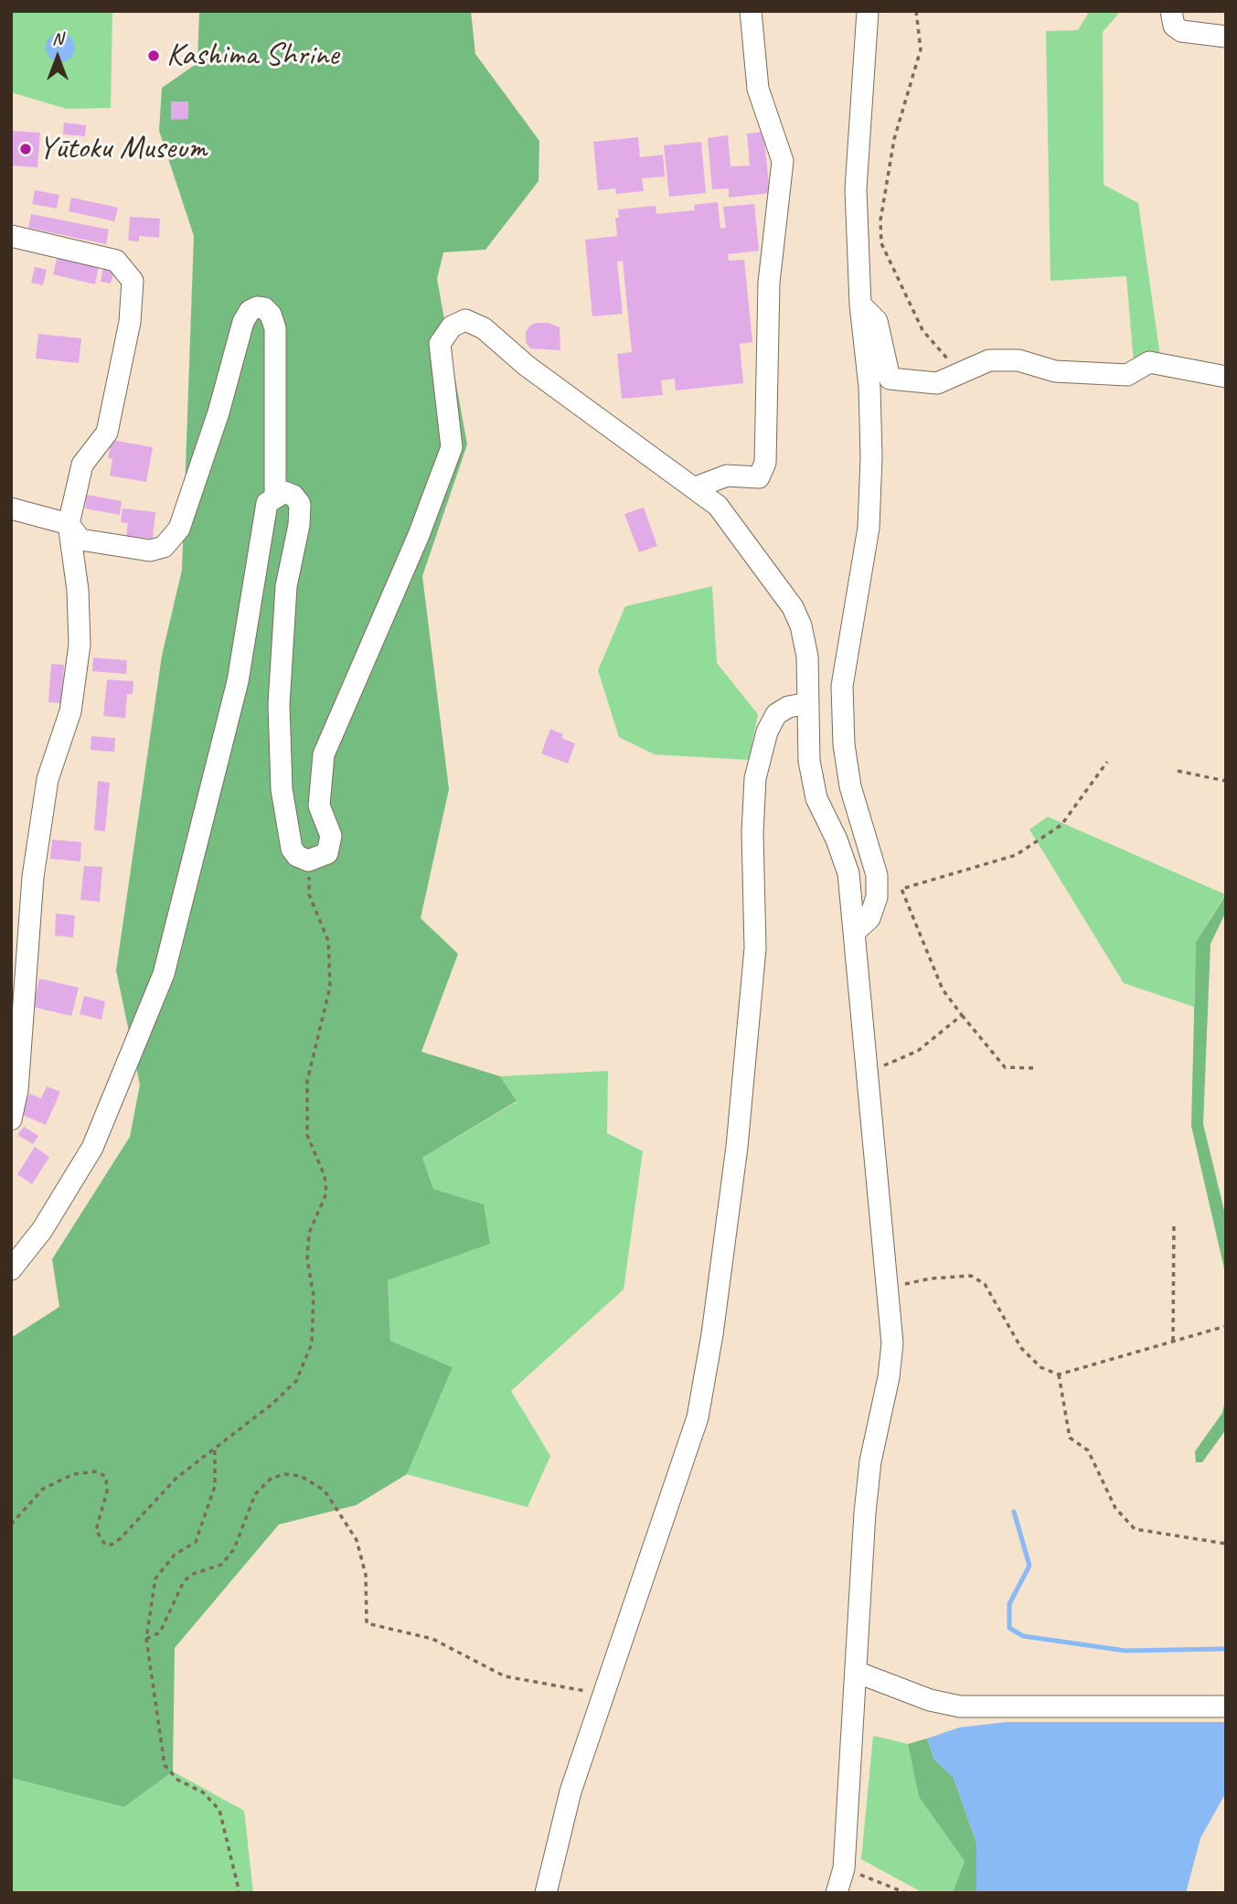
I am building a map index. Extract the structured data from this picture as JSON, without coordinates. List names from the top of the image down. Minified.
{"places":["Kashima Shrine","Yūtoku Museum"],"north":"top"}
